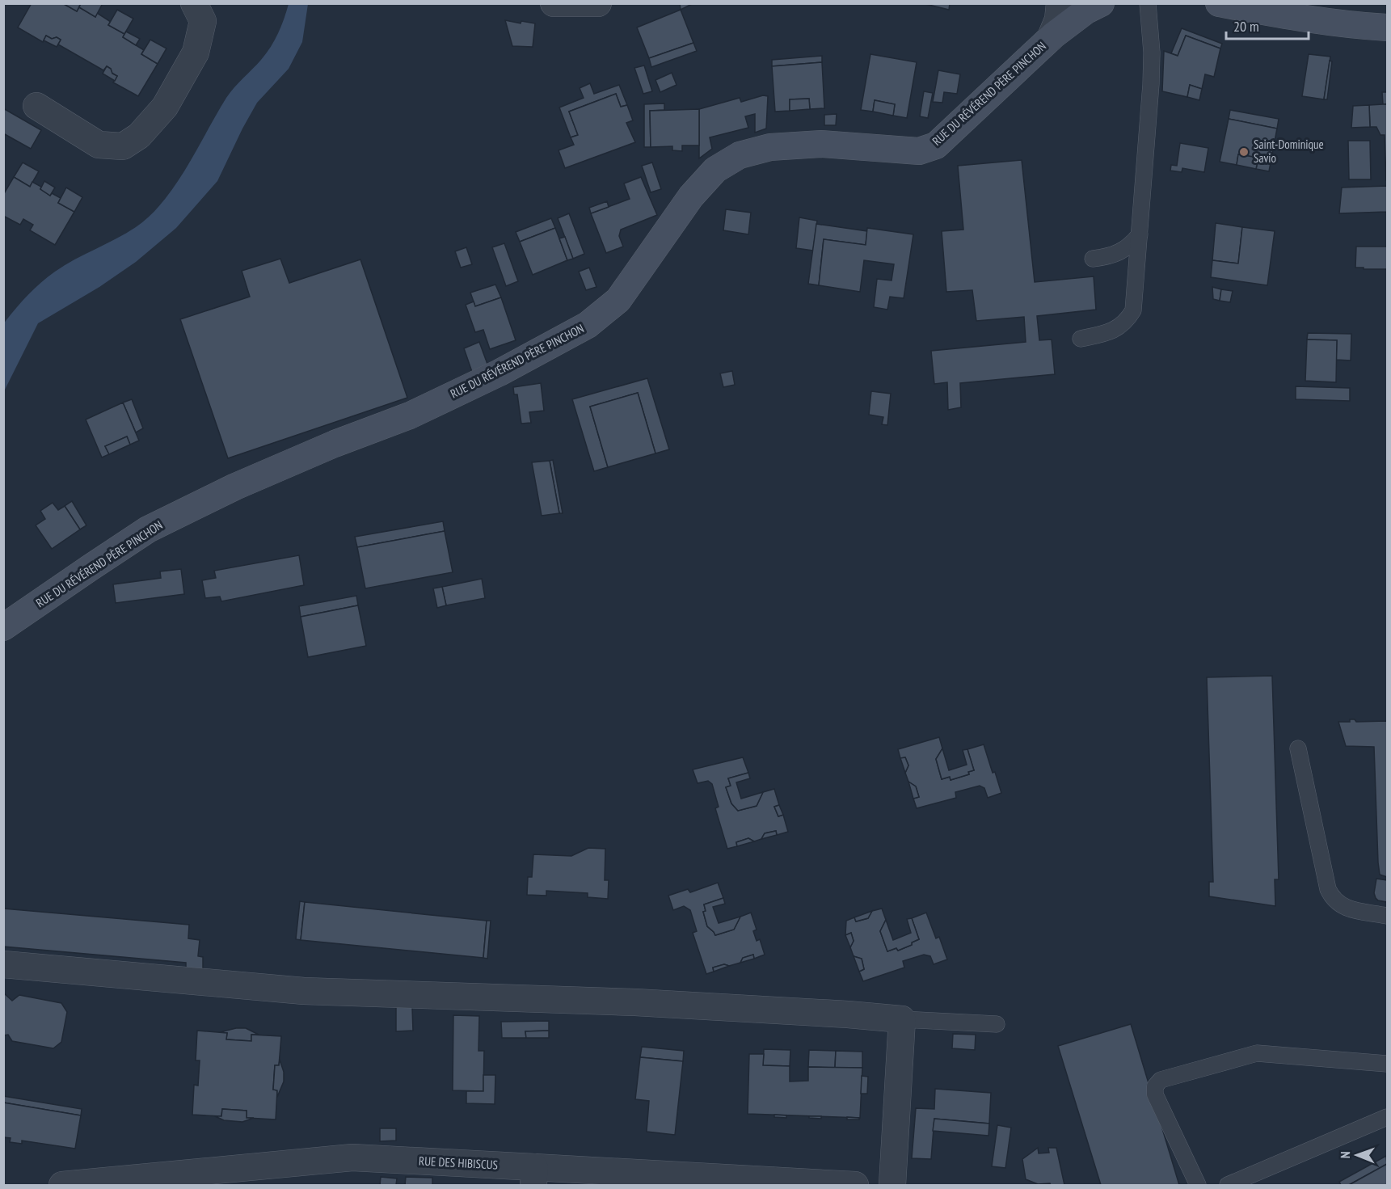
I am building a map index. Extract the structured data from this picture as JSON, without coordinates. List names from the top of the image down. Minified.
{"streets":{"main road":["RUE DU RÉVÉREND PÈRE PINCHON"],"street":["RUE DES HIBISCUS"]},"places":["Saint-Dominique Savio"],"scale_bar":"20 m","north":"left"}
